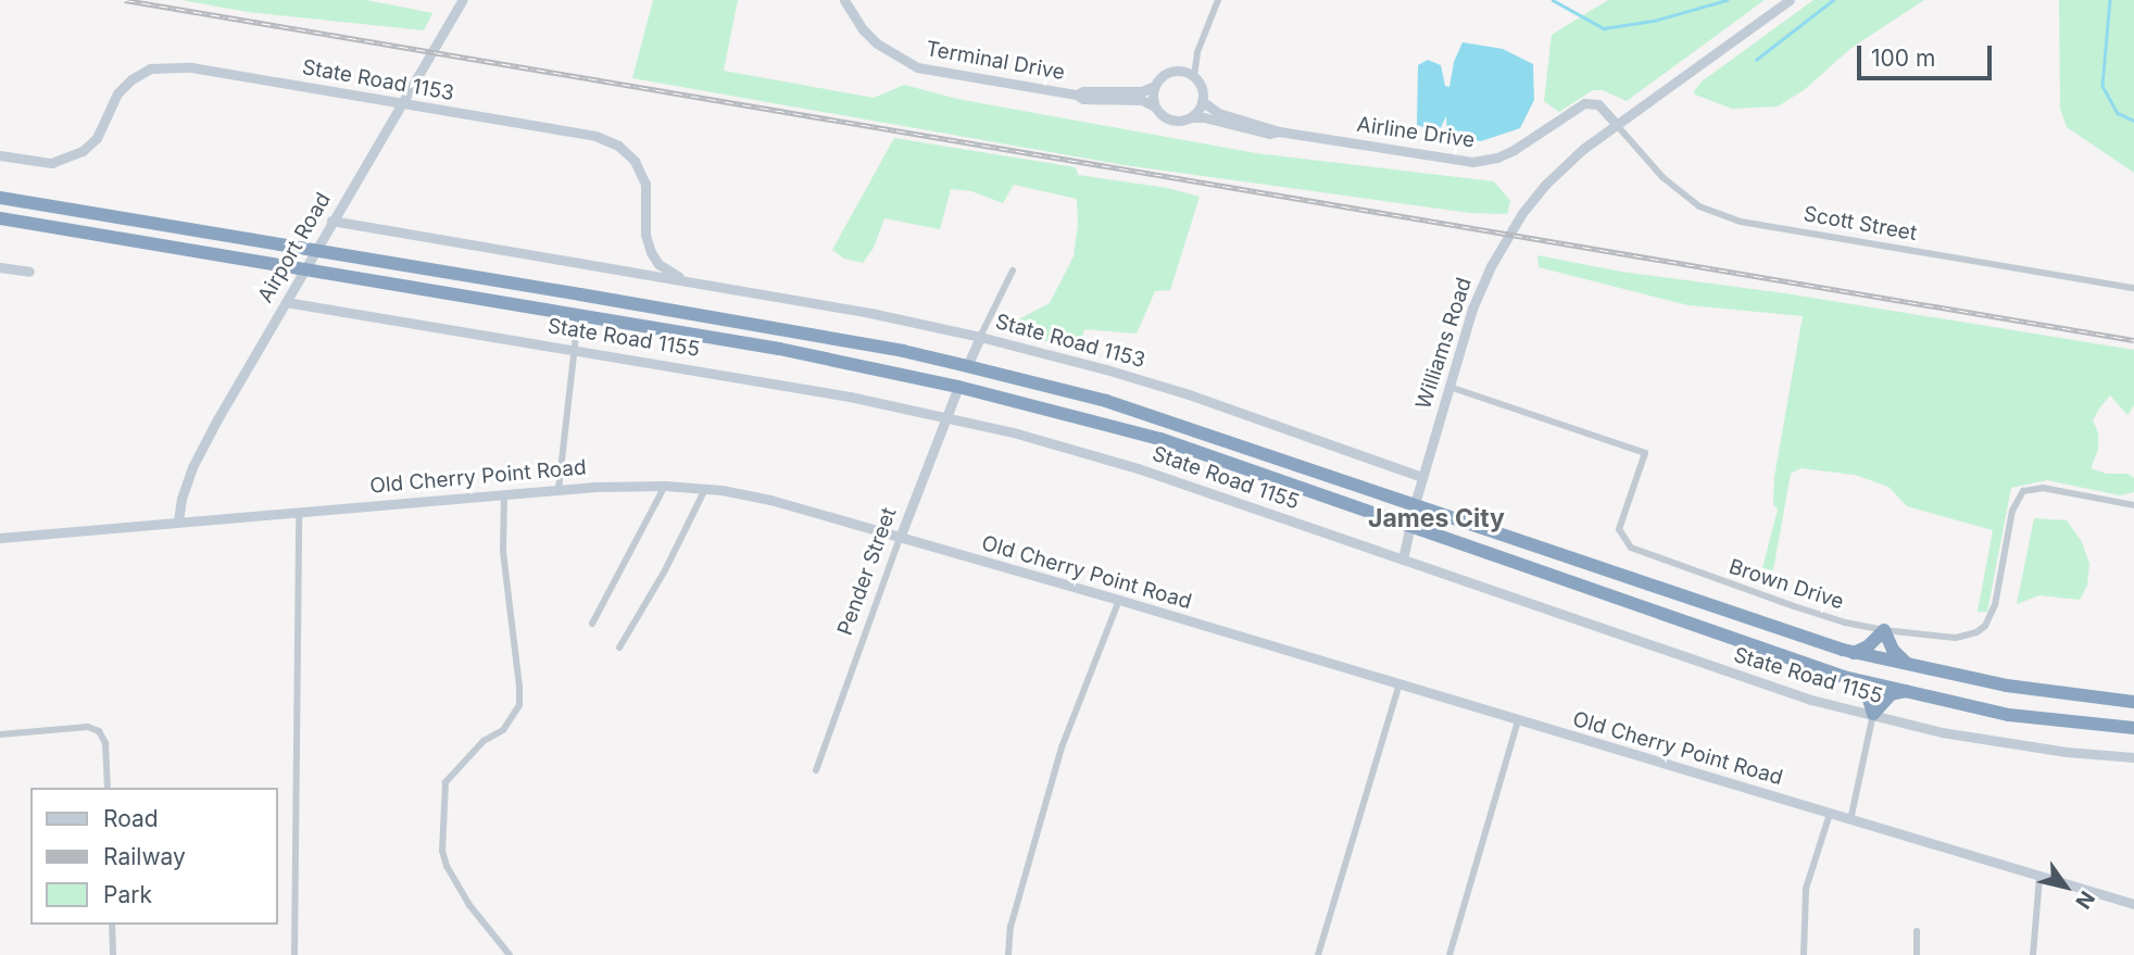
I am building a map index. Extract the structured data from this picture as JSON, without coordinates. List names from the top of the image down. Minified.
{"streets":{"street":["Terminal Drive","State Road 1153","Airline Drive","Scott Street","Airport Road","State Road 1155","Williams Road","Old Cherry Point Road","Pender Street","Brown Drive"]},"crossings":[["Terminal Drive","Airline Drive"],["State Road 1153","Airport Road"],["State Road 1153","Williams Road"],["Airline Drive","Scott Street"],["Airline Drive","Williams Road"],["Scott Street","Williams Road"],["Airport Road","State Road 1155"],["Airport Road","Old Cherry Point Road"],["State Road 1155","Williams Road"],["State Road 1155","Pender Street"],["Williams Road","Brown Drive"],["Old Cherry Point Road","Pender Street"]],"districts":["James City"],"legend":["Road","Railway","Park"],"scale_bar":"100 m","north":"bottom right"}
